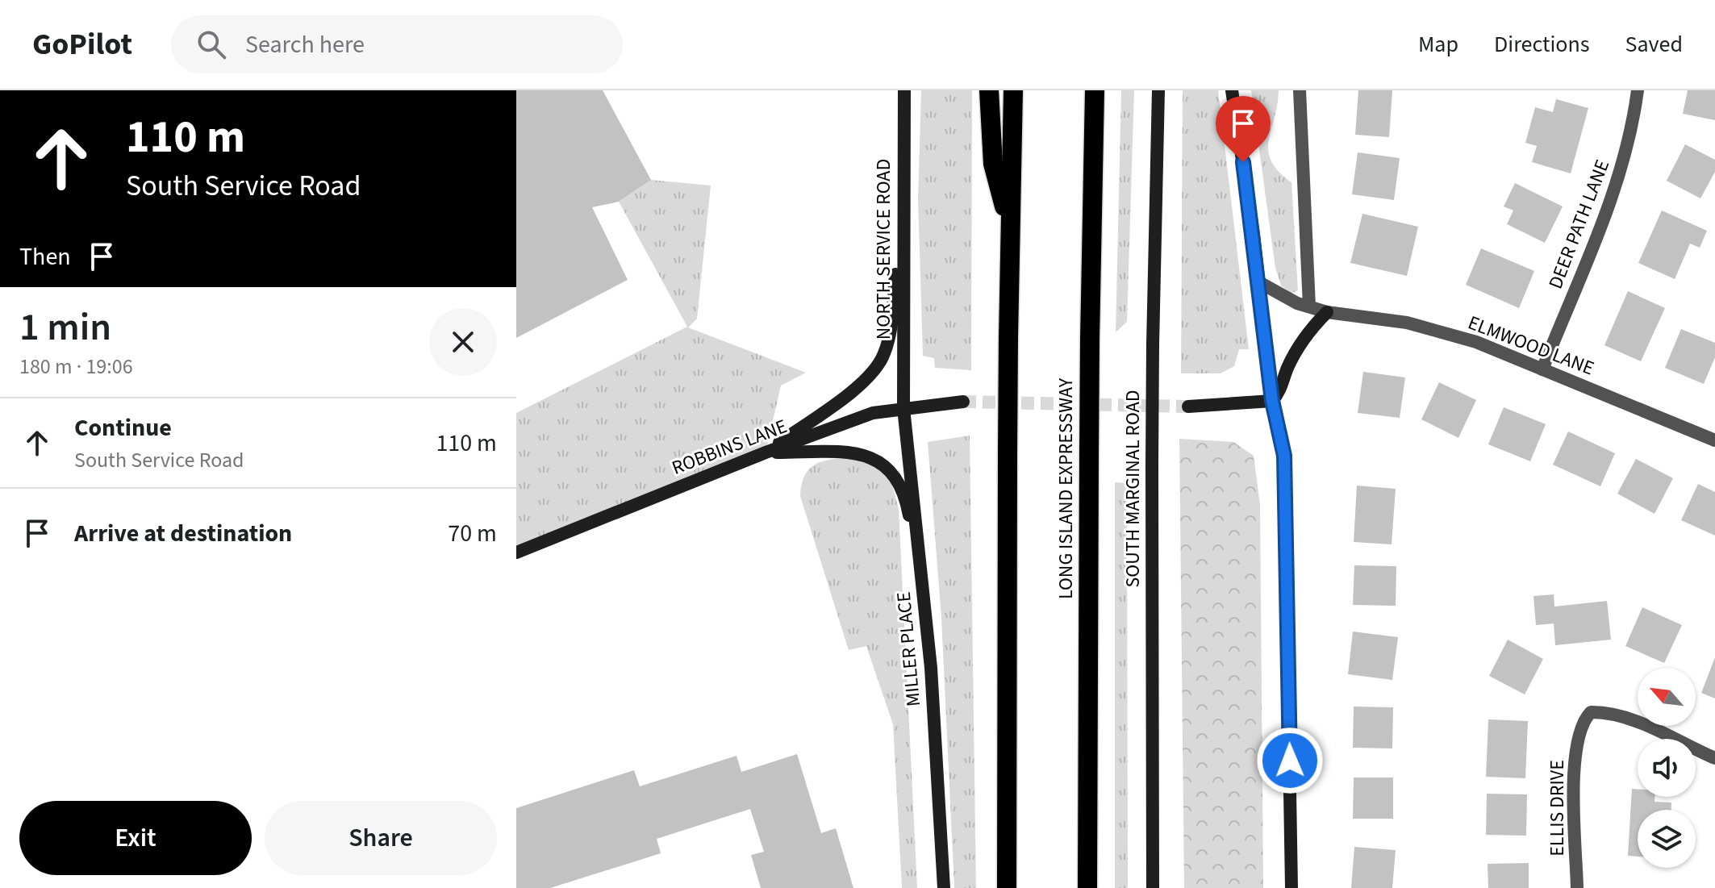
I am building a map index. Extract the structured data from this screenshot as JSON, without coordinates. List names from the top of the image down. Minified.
{"streets":{"highway":["LONG ISLAND EXPRESSWAY"],"street":["DEER PATH LANE","NORTH SERVICE ROAD","ELMWOOD LANE","ROBBINS LANE","SOUTH MARGINAL ROAD","MILLER PLACE","ELLIS DRIVE"]},"crossings":[["DEER PATH LANE","ELMWOOD LANE"],["NORTH SERVICE ROAD","ROBBINS LANE"],["NORTH SERVICE ROAD","MILLER PLACE"],["ROBBINS LANE","MILLER PLACE"]],"north":"top left","page":{"header":"GoPilot","search":"Search here","nav":["Map","Directions","Saved"],"turn":["110 m","South Service Road"],"then":"Then","heading":["1 min","180 m · 19:06"],"list":[{"name":"Continue","note":"South Service Road","value":"110 m"},{"name":"Arrive at destination","value":"70 m"}],"buttons":["Exit","Share"]}}
